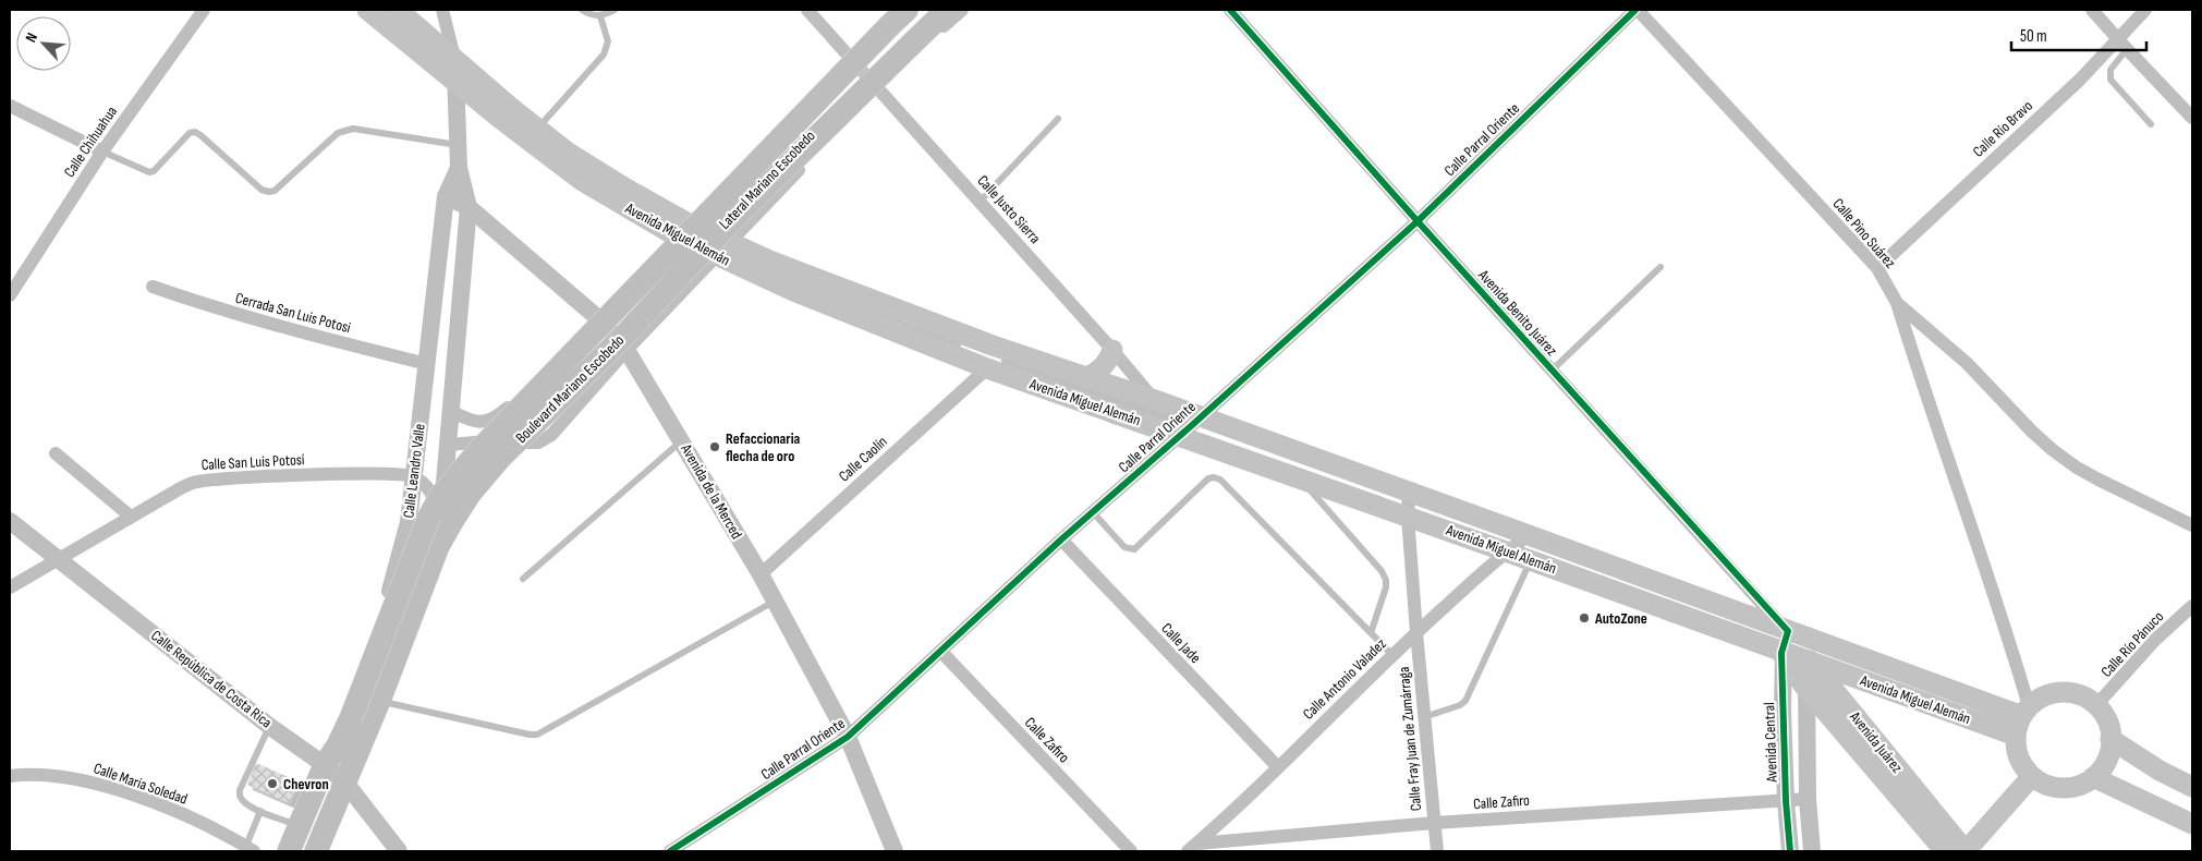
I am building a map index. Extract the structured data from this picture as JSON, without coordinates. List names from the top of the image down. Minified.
{"streets":{"main road":["Avenida Miguel Alemán","Boulevard Mariano Escobedo","Avenida Juárez"],"street":["Calle Río Bravo","Calle Parral Oriente","Calle Chihuahua","Lateral Mariano Escobedo","Calle Justo Sierra","Calle Pino Suárez","Cerrada San Luis Potosi","Avenida Benito Juárez","Calle Caolín","Calle San Luis Potosí","Calle Leandro Valle","Avenida de la Merced","Calle Jade","Calle Río Pánuco","Calle República de Costa Rica","Calle Antonio Valadez","Calle Fray Juan de Zumárraga","Calle Zafiro","Avenida Central","Calle María Soledad"]},"crossings":[["Calle Río Bravo","Calle Pino Suárez"],["Calle Parral Oriente","Calle Justo Sierra"],["Calle Parral Oriente","Calle Pino Suárez"],["Calle Parral Oriente","Avenida Miguel Alemán"],["Calle Parral Oriente","Avenida Benito Juárez"],["Calle Parral Oriente","Avenida de la Merced"],["Calle Parral Oriente","Calle Jade"],["Calle Parral Oriente","Calle Zafiro"],["Lateral Mariano Escobedo","Calle Justo Sierra"],["Lateral Mariano Escobedo","Avenida Miguel Alemán"],["Lateral Mariano Escobedo","Boulevard Mariano Escobedo"],["Lateral Mariano Escobedo","Calle Leandro Valle"],["Lateral Mariano Escobedo","Avenida de la Merced"],["Calle Justo Sierra","Avenida Miguel Alemán"],["Avenida Miguel Alemán","Avenida Benito Juárez"],["Avenida Miguel Alemán","Calle Caolín"],["Avenida Miguel Alemán","Calle Leandro Valle"],["Avenida Miguel Alemán","Calle Río Pánuco"],["Avenida Miguel Alemán","Calle Antonio Valadez"],["Avenida Miguel Alemán","Calle Fray Juan de Zumárraga"],["Avenida Miguel Alemán","Avenida Central"],["Avenida Miguel Alemán","Avenida Juárez"],["Cerrada San Luis Potosi","Calle Leandro Valle"],["Avenida Benito Juárez","Avenida Central"],["Avenida Benito Juárez","Avenida Juárez"],["Boulevard Mariano Escobedo","Calle Leandro Valle"],["Boulevard Mariano Escobedo","Calle República de Costa Rica"],["Calle Caolín","Avenida de la Merced"],["Calle San Luis Potosí","Calle Leandro Valle"],["Calle San Luis Potosí","Calle República de Costa Rica"],["Calle Leandro Valle","Avenida de la Merced"],["Calle Leandro Valle","Calle República de Costa Rica"],["Calle Jade","Calle Antonio Valadez"],["Calle Antonio Valadez","Calle Fray Juan de Zumárraga"],["Calle Antonio Valadez","Calle Zafiro"],["Calle Fray Juan de Zumárraga","Calle Zafiro"],["Calle Zafiro","Avenida Central"],["Avenida Central","Avenida Juárez"]],"places":["Refaccionaria flecha de oro","AutoZone","Chevron"],"scale_bar":"50 m","north":"top left"}
